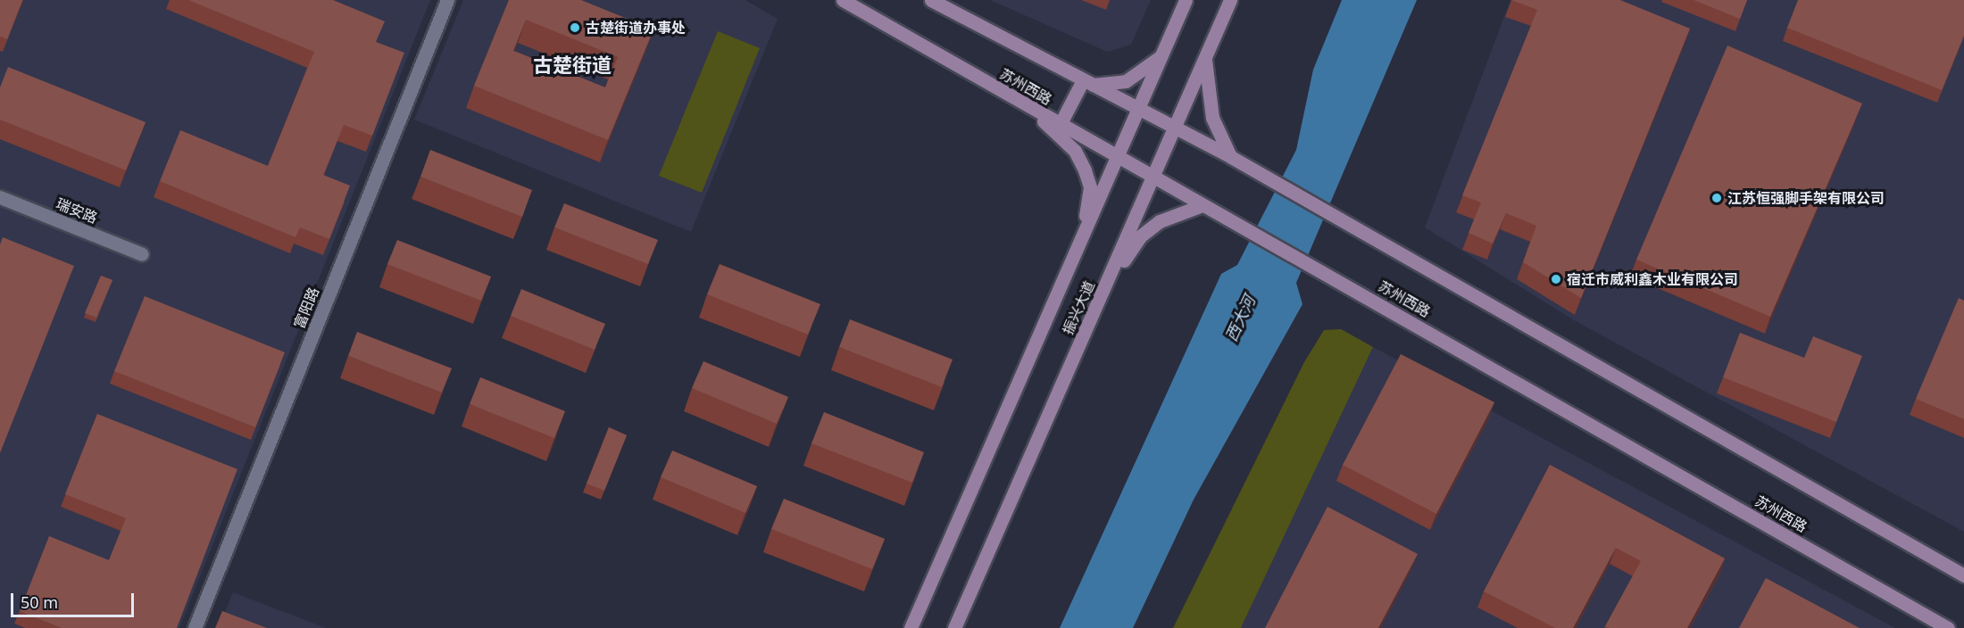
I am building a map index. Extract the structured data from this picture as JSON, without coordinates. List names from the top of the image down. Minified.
{"streets":{"main road":["苏州西路","振兴大道"],"street":["瑞安路","富阳路"]},"crossings":[["苏州西路","振兴大道"]],"districts":["古楚街道"],"water":["西大河"],"places":["古楚街道办事处","江苏恒强脚手架有限公司","宿迁市威利鑫木业有限公司"],"scale_bar":"50 m"}
